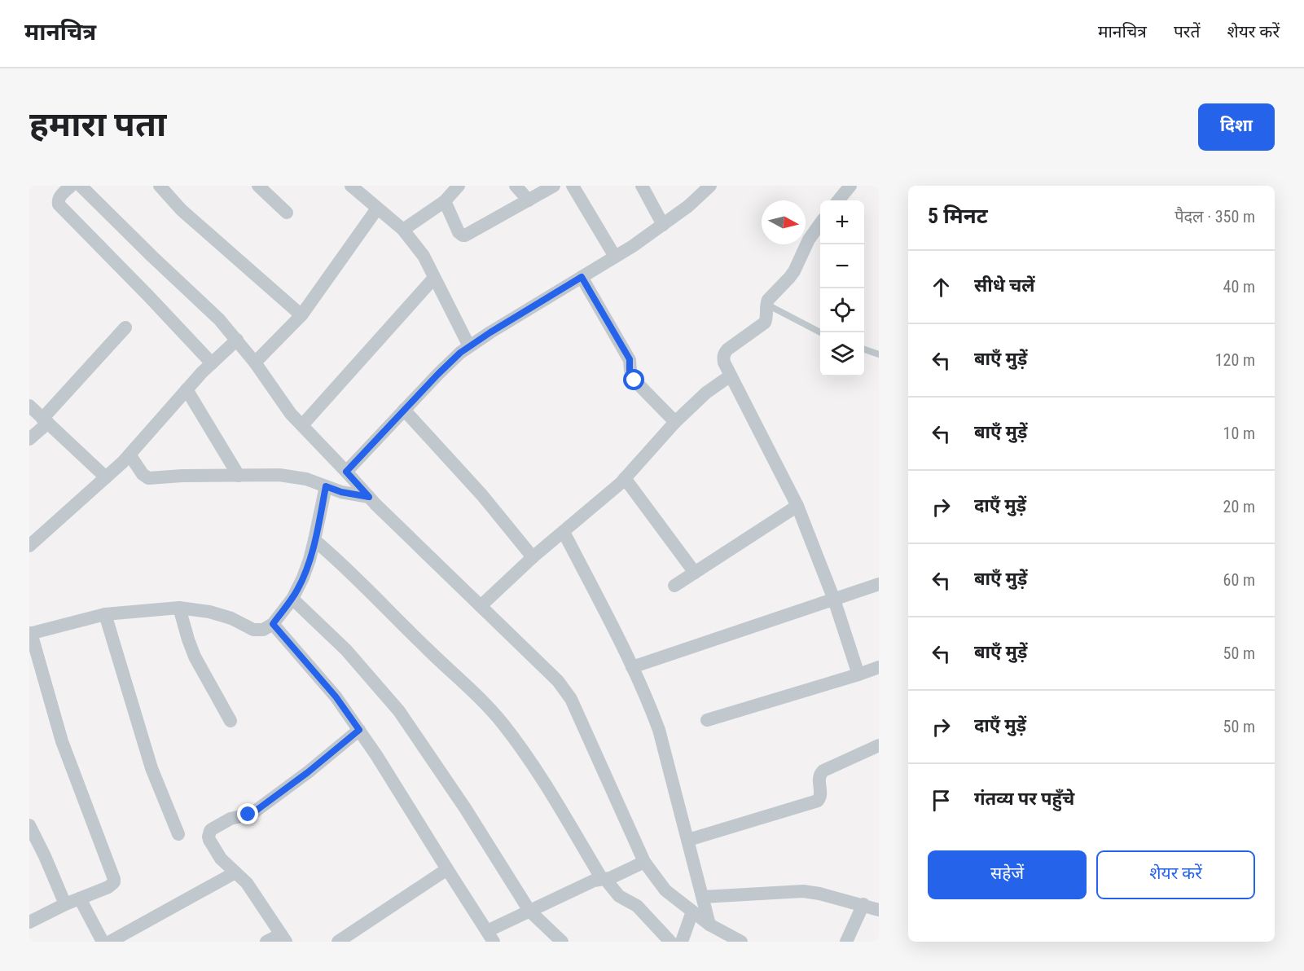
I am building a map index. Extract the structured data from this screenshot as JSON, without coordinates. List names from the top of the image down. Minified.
{"north":"right","page":{"header":"मानचित्र","nav":["मानचित्र","परतें","शेयर करें"],"buttons":["दिशा",["सहेजें","शेयर करें"]],"title":"हमारा पता","heading":["5 मिनट","पैदल · 350 m"],"map_buttons":["+","−"],"list":[["सीधे चलें","40 m"],["बाएँ मुड़ें","120 m"],["बाएँ मुड़ें","10 m"],["दाएँ मुड़ें","20 m"],["बाएँ मुड़ें","60 m"],["बाएँ मुड़ें","50 m"],["दाएँ मुड़ें","50 m"],"गंतव्य पर पहुँचे"]}}
